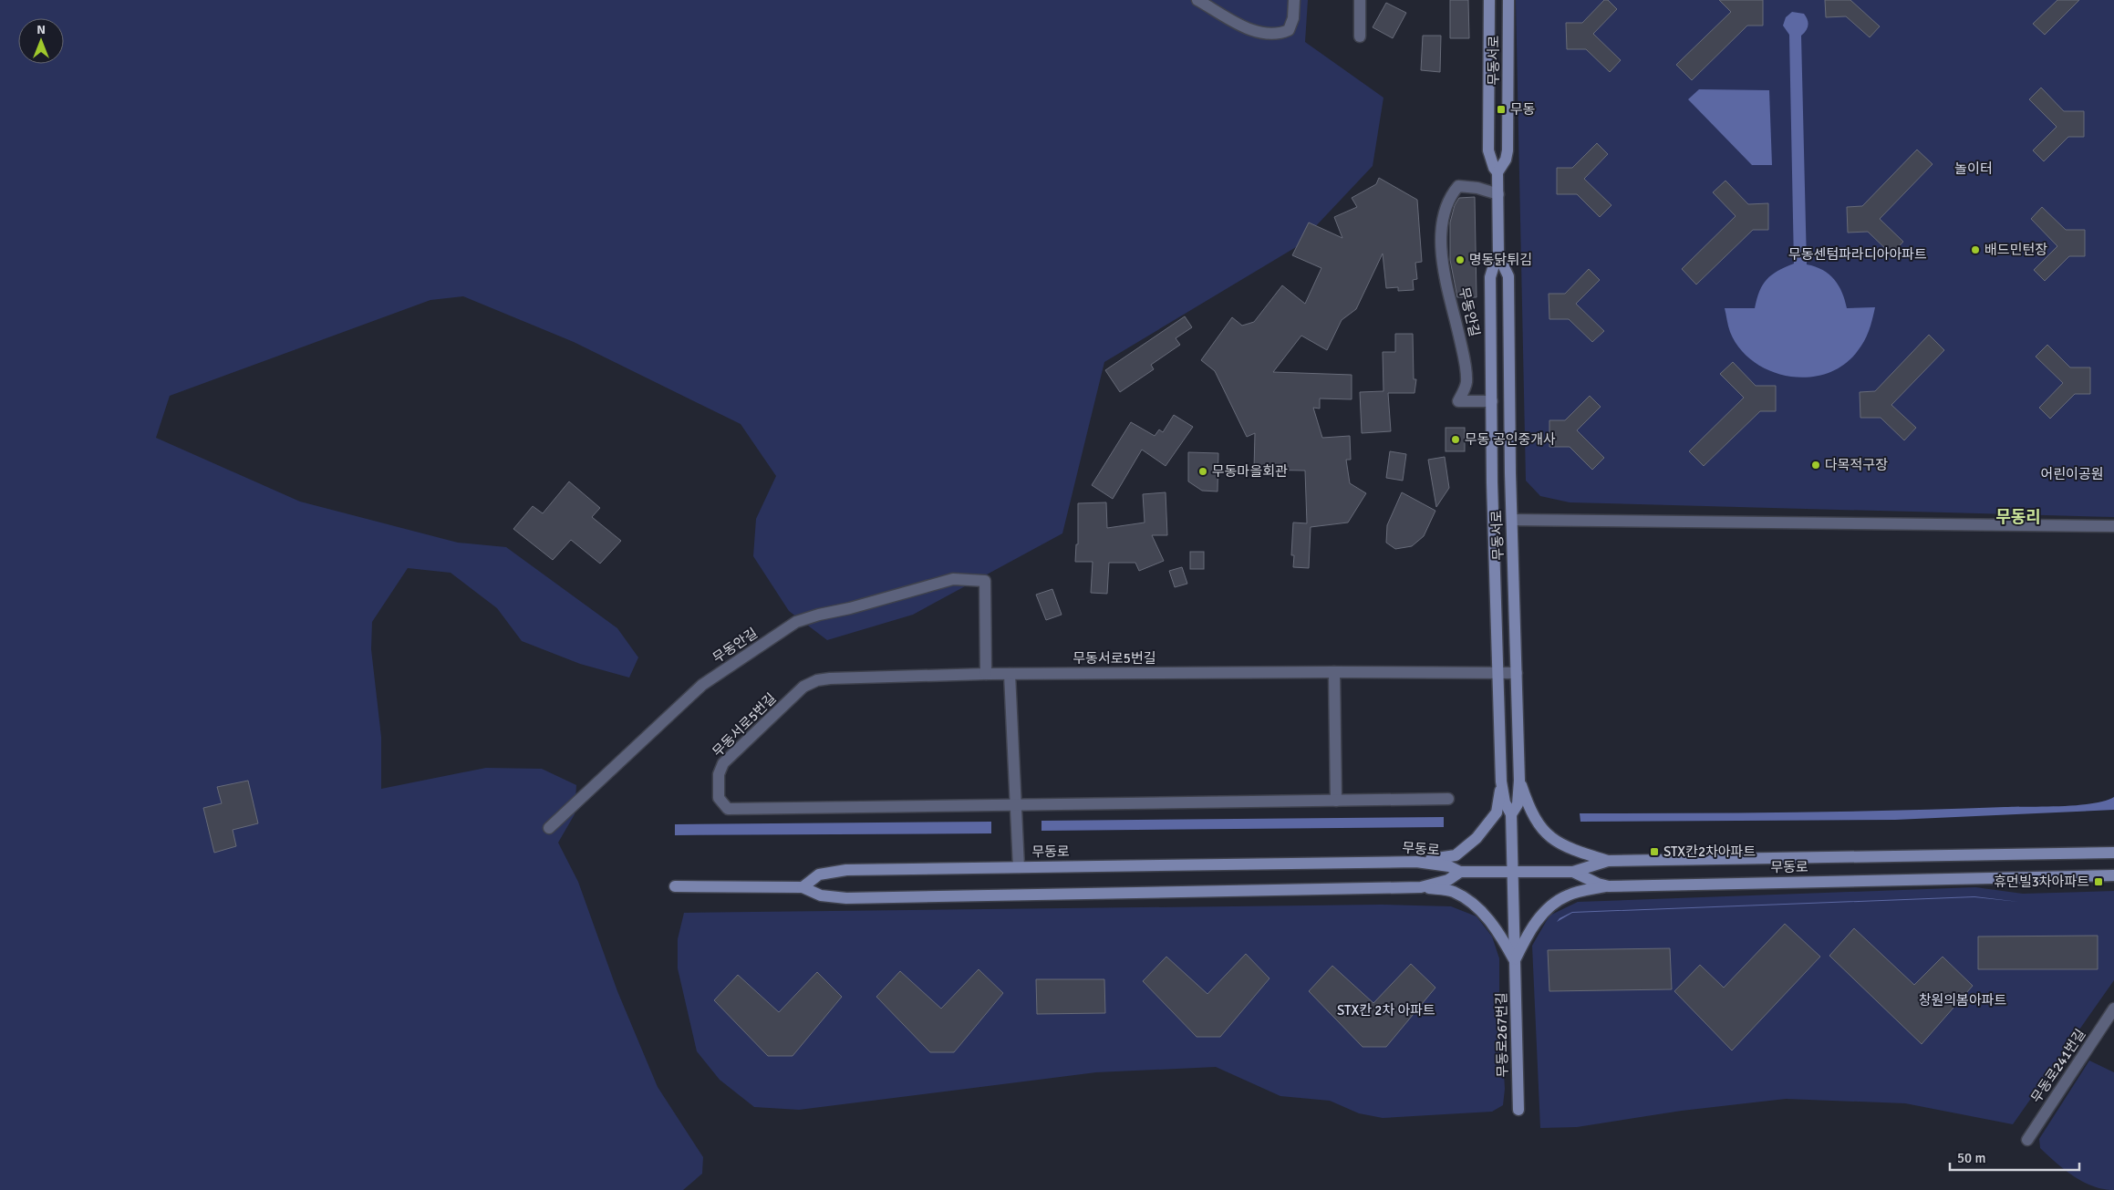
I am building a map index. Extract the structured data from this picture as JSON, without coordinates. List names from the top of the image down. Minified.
{"streets":{"main road":["무동서로","무동로","무동로267번길"],"street":["무동안길","무동서로5번길","무동로241번길"]},"crossings":[["무동서로","무동안길"],["무동서로","무동서로5번길"],["무동서로","무동로267번길"],["무동안길","무동서로5번길"]],"districts":["무동리"],"parks":["놀이터","무동센텀파라디아아파트","어린이공원","창원의봄아파트","STX칸 2차 아파트"],"places":{"transit":["무동","STX칸2차아파트","휴먼빌3차아파트"],"other":["배드민턴장","명동닭튀김","무동 공인중개사","다목적구장","무동마을회관"]},"scale_bar":"50 m","north":"top"}
